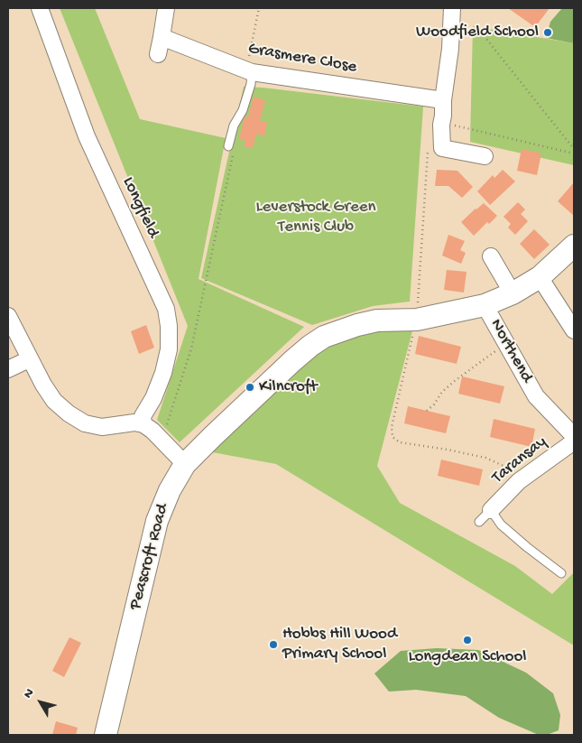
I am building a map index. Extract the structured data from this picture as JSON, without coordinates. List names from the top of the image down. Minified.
{"streets":{"street":["Grasmere Close","Longfield","Northend","Taransay","Peascroft Road"]},"crossings":[["Northend","Peascroft Road"]],"parks":["Leverstock Green Tennis Club"],"places":["Woodfield School","Kilncroft","Longdean School","Hobbs Hill Wood Primary School"],"north":"top left"}
